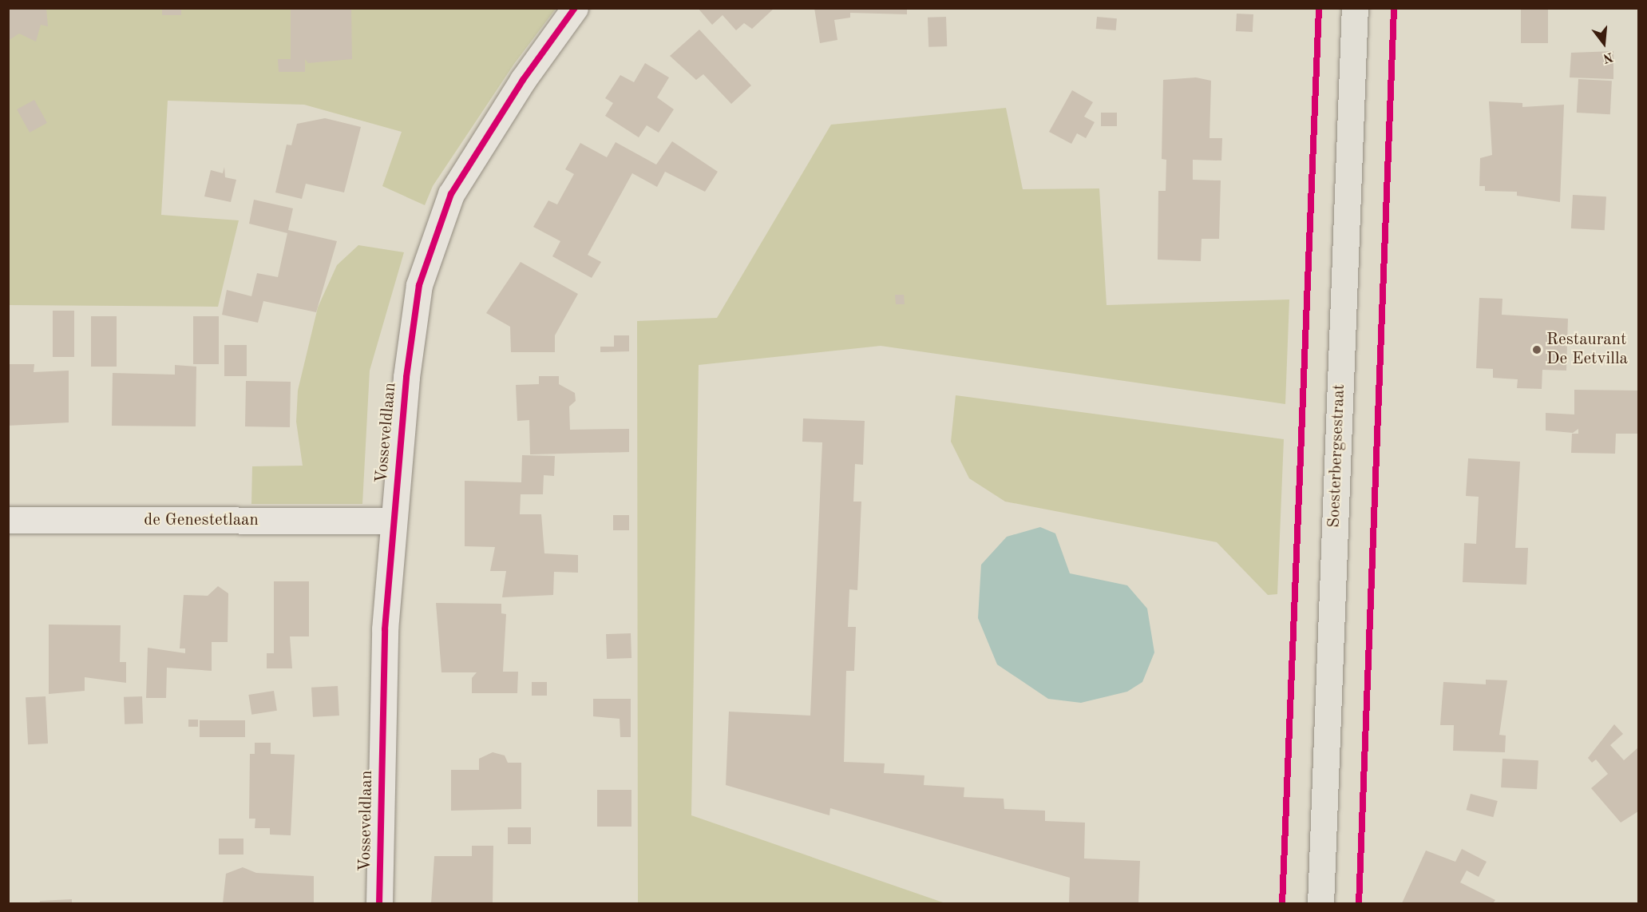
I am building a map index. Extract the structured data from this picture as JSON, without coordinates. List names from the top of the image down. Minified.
{"streets":{"main road":["Soesterbergsestraat"],"street":["Vosseveldlaan","de Genestetlaan"]},"crossings":[["Vosseveldlaan","de Genestetlaan"]],"places":["Restaurant De Eetvilla"],"north":"bottom"}
